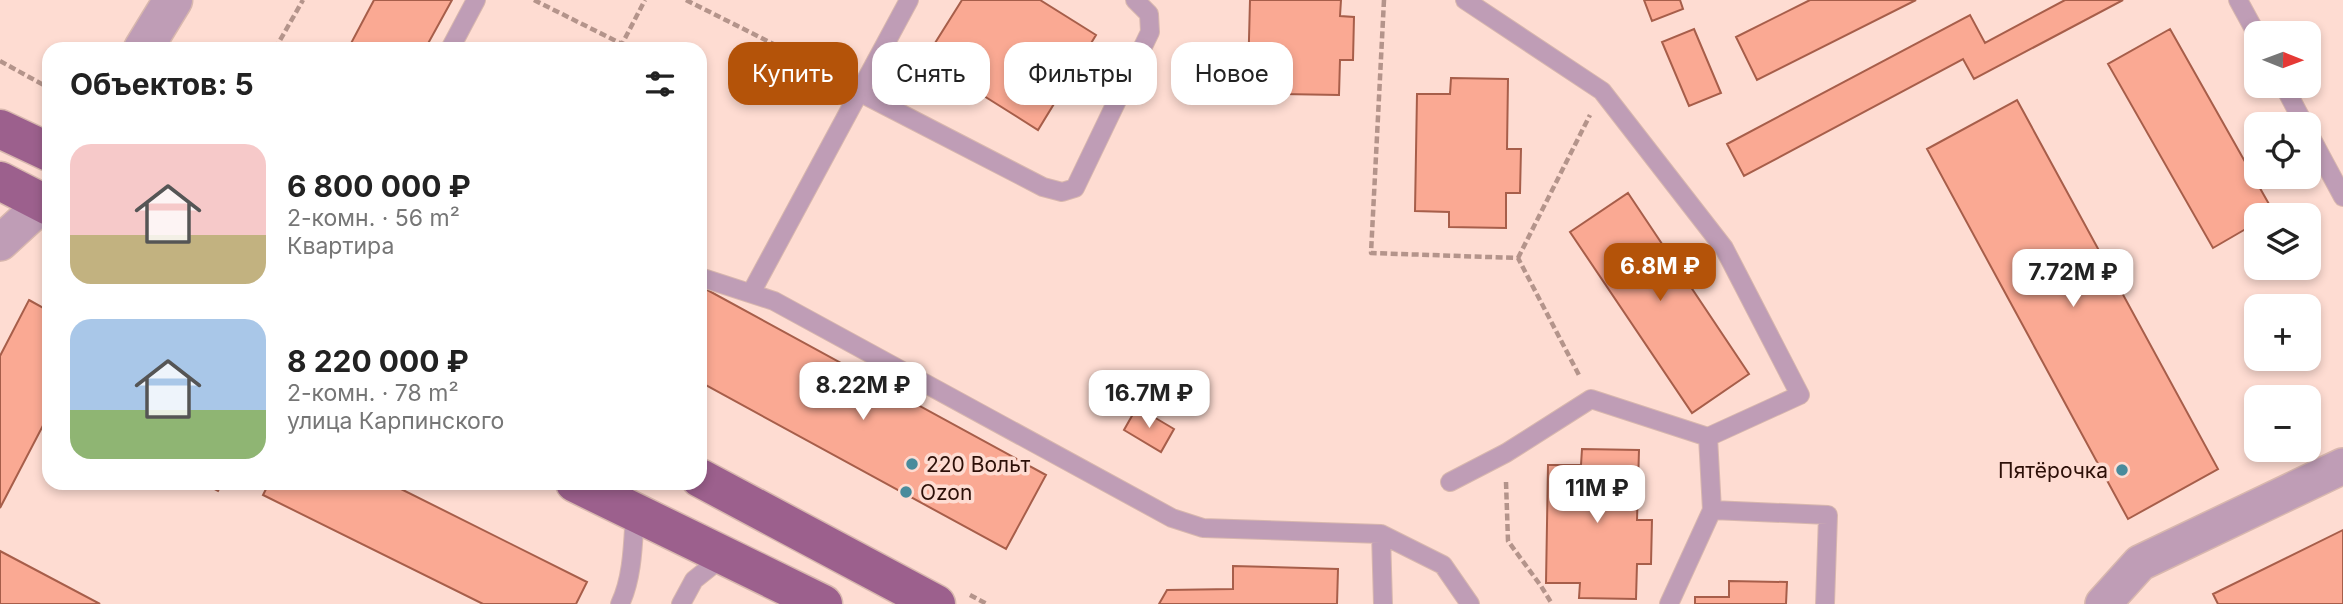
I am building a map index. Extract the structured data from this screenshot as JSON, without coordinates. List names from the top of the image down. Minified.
{"places":["220 Вольт","Пятёрочка","Ozon"],"north":"right","page":{"map_buttons":["+","−"],"chip":["Купить","Снять","Фильтры","Новое"],"heading":"Объектов: 5","list":[{"name":"6 800 000 ₽","note":"2-комн. · 56 m² · Квартира"},{"name":"8 220 000 ₽","note":"2-комн. · 78 m² · улица Карпинского"}],"price":["6.8M ₽","7.72M ₽","8.22M ₽","16.7M ₽","11M ₽"]}}
